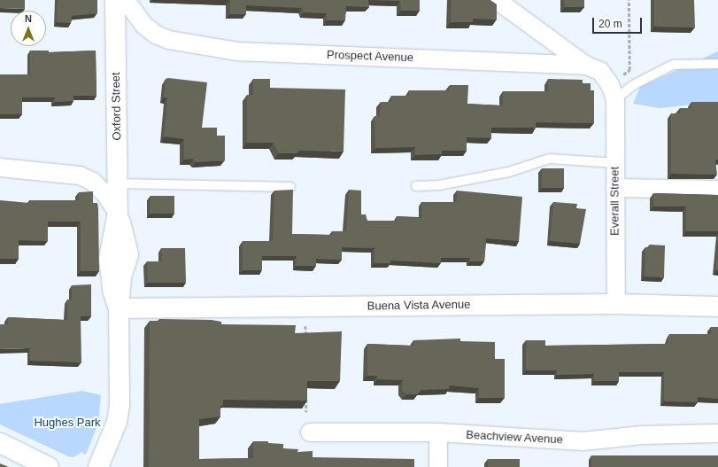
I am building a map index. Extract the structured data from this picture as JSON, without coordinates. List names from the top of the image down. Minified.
{"streets":{"street":["Prospect Avenue","Oxford Street","Everall Street","Buena Vista Avenue","Beachview Avenue"]},"crossings":[["Prospect Avenue","Everall Street"],["Oxford Street","Buena Vista Avenue"],["Everall Street","Buena Vista Avenue"]],"parks":["Hughes Park"],"scale_bar":"20 m","north":"top"}
